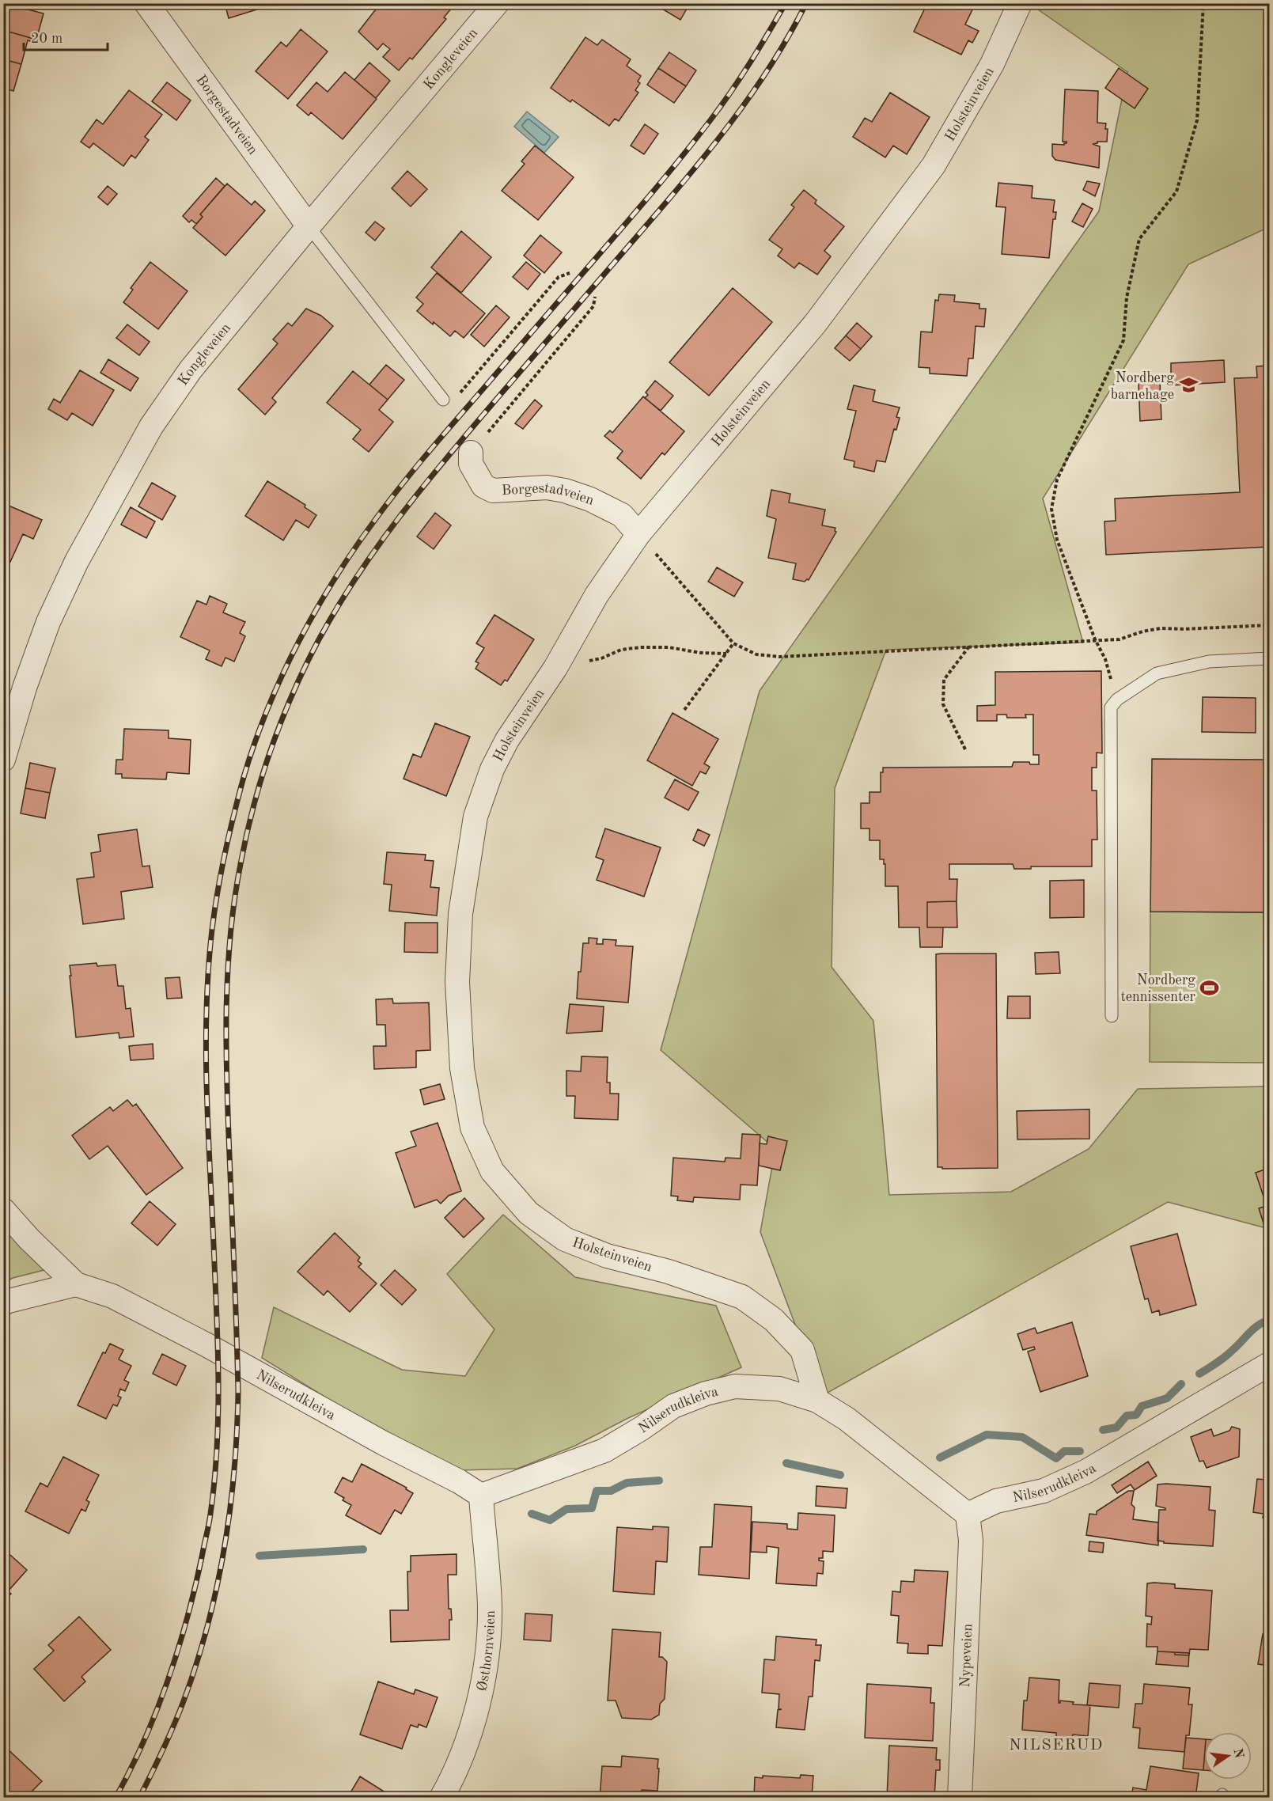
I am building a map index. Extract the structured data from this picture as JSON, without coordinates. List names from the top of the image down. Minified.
{"streets":{"street":["Kongleveien","Holsteinveien","Borgestadveien","Nilserudkleiva","Østhornveien","Nypeveien"]},"crossings":[["Kongleveien","Borgestadveien"],["Holsteinveien","Borgestadveien"],["Holsteinveien","Nilserudkleiva"],["Nilserudkleiva","Østhornveien"],["Nilserudkleiva","Nypeveien"]],"districts":["NILSERUD"],"places":{"school or university":["Nordberg barnehage"],"sports":["Nordberg tennissenter"]},"scale_bar":"20 m","north":"right"}
